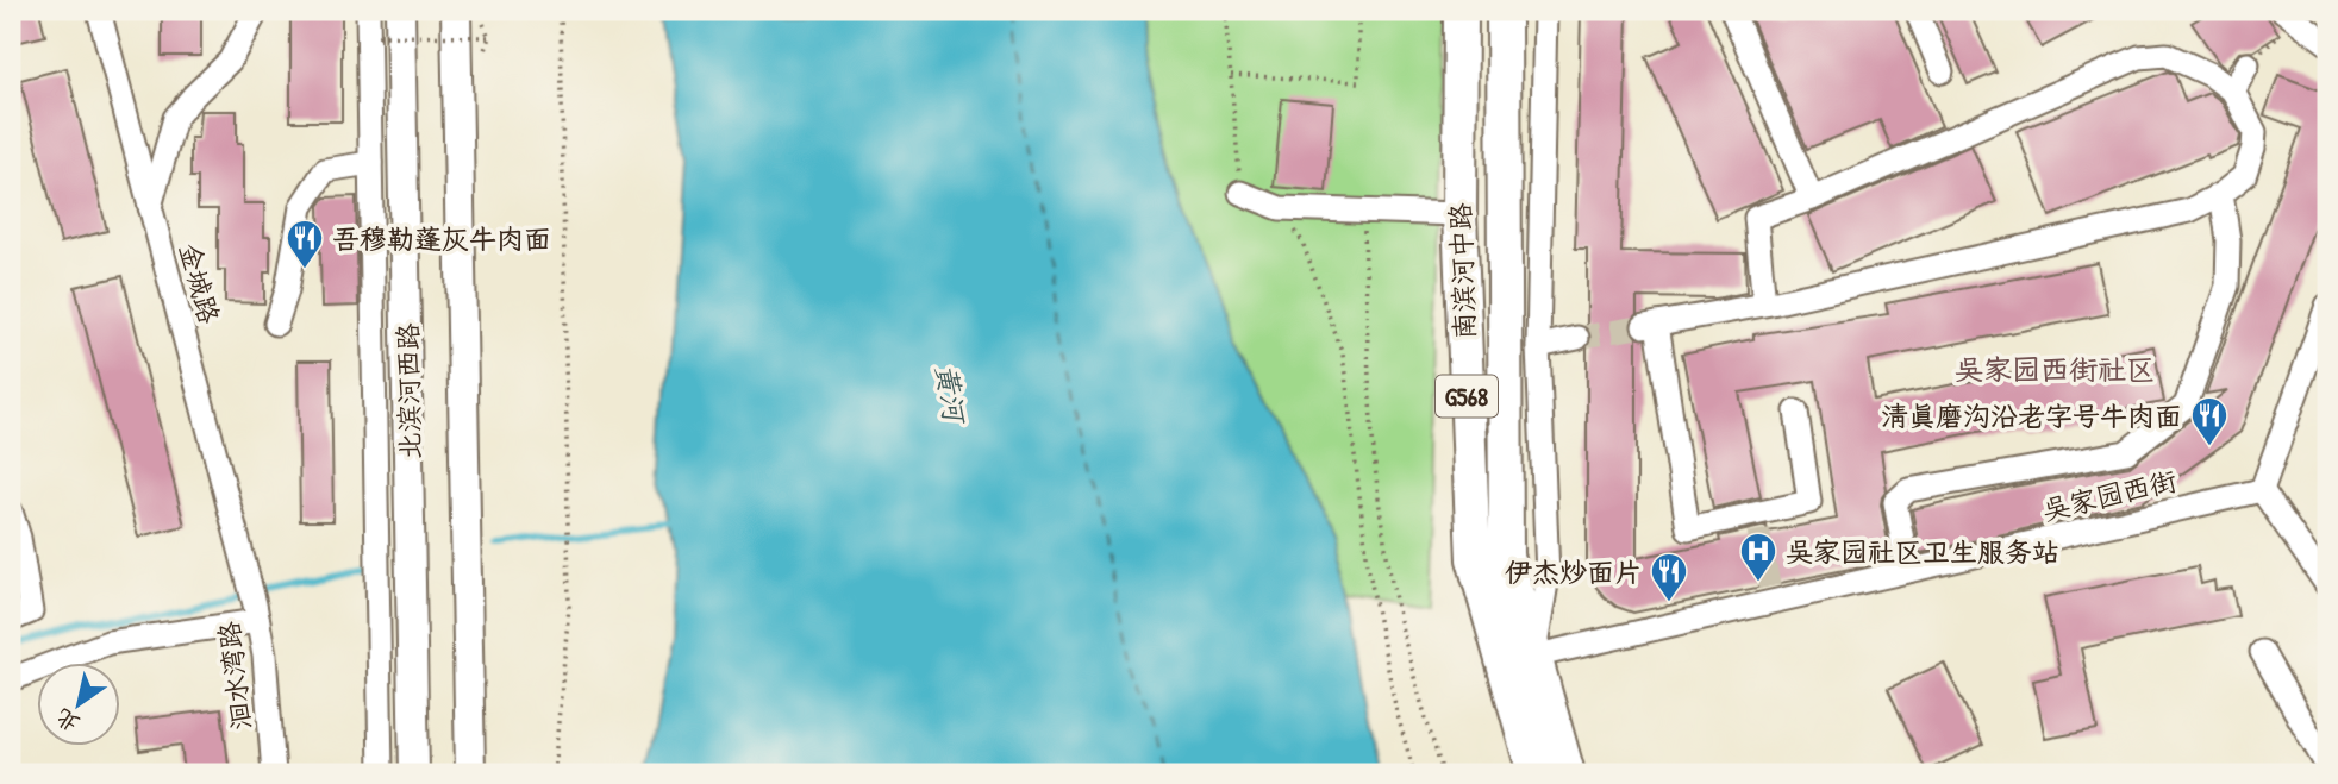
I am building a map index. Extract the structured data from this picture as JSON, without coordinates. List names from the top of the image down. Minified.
{"streets":{"highway":["南滨河中路","G568"],"main road":["北滨河西路"],"street":["金城路","吴家园西街","洄水湾路"]},"crossings":[["南滨河中路","吴家园西街"],["金城路","洄水湾路"]],"districts":["吴家园西街社区"],"water":["黄河"],"places":{"restaurant":["吾穆勒蓬灰牛肉面","清真磨沟沿老字号牛肉面","伊杰炒面片"],"hospital":["吴家园社区卫生服务站"]},"north":"bottom left"}
